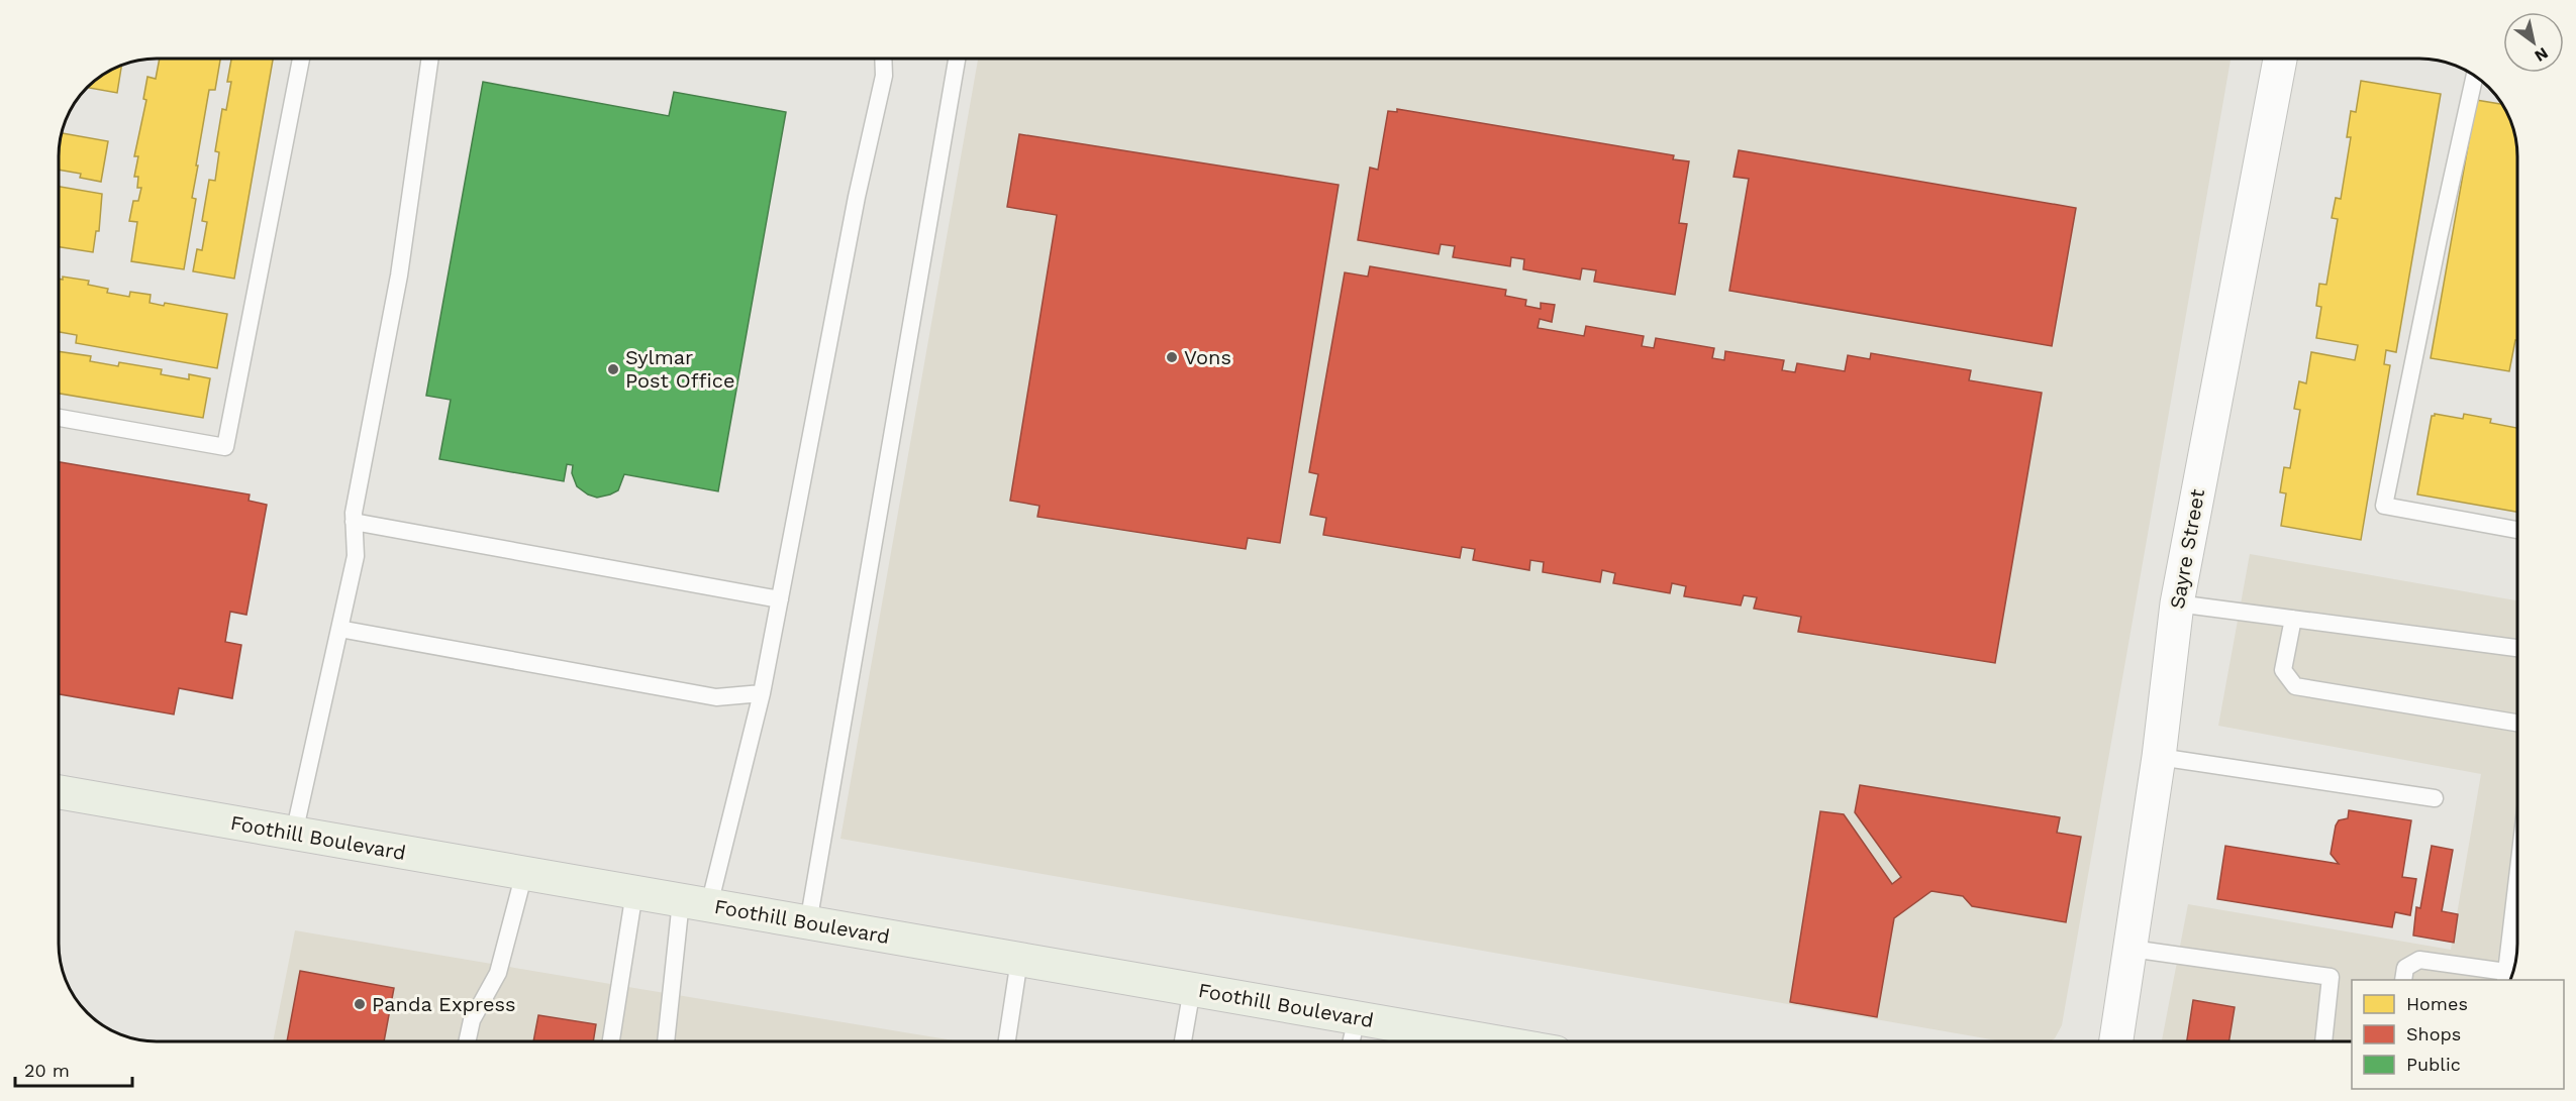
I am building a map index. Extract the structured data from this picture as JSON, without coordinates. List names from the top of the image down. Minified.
{"streets":{"main road":["Foothill Boulevard"],"street":["Sayre Street"]},"places":["Vons","Sylmar Post Office","Panda Express"],"legend":["Homes","Shops","Public"],"scale_bar":"20 m","north":"bottom right"}
